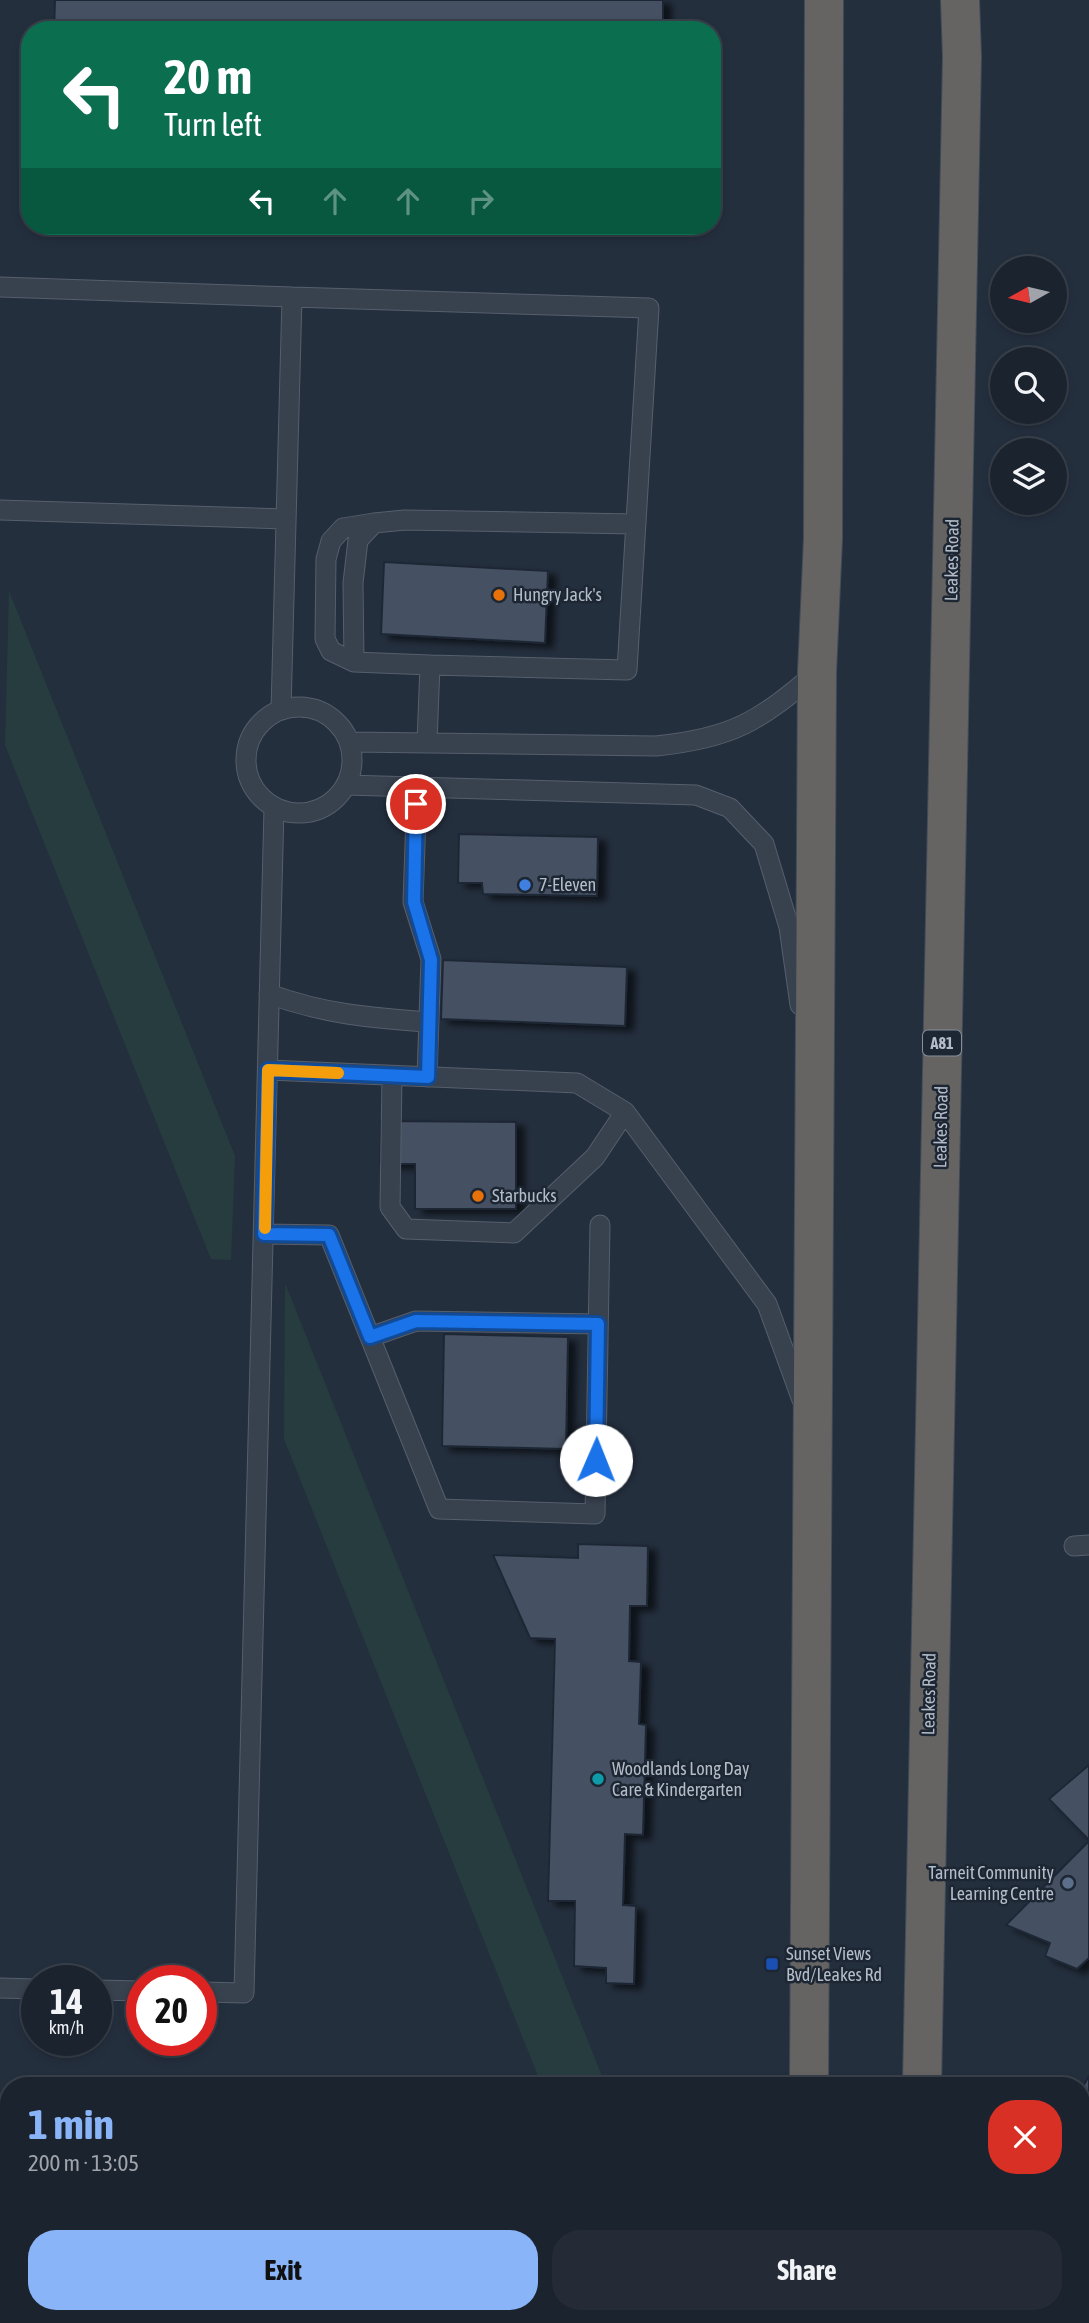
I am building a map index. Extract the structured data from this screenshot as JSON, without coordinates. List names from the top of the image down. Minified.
{"streets":{"highway":["Leakes Road","A81"]},"places":{"other":["Hungry Jack's","7-Eleven","Starbucks","Woodlands Long Day Care & Kindergarten","Tarneit Community Learning Centre"],"transit":["Sunset Views Bvd/Leakes Rd"]},"north":"left","page":{"turn":["20 m","Turn left"],"speed":"14 km/h","limit":"20","heading":["1 min","200 m · 13:05"],"buttons":["Exit","Share"]}}
